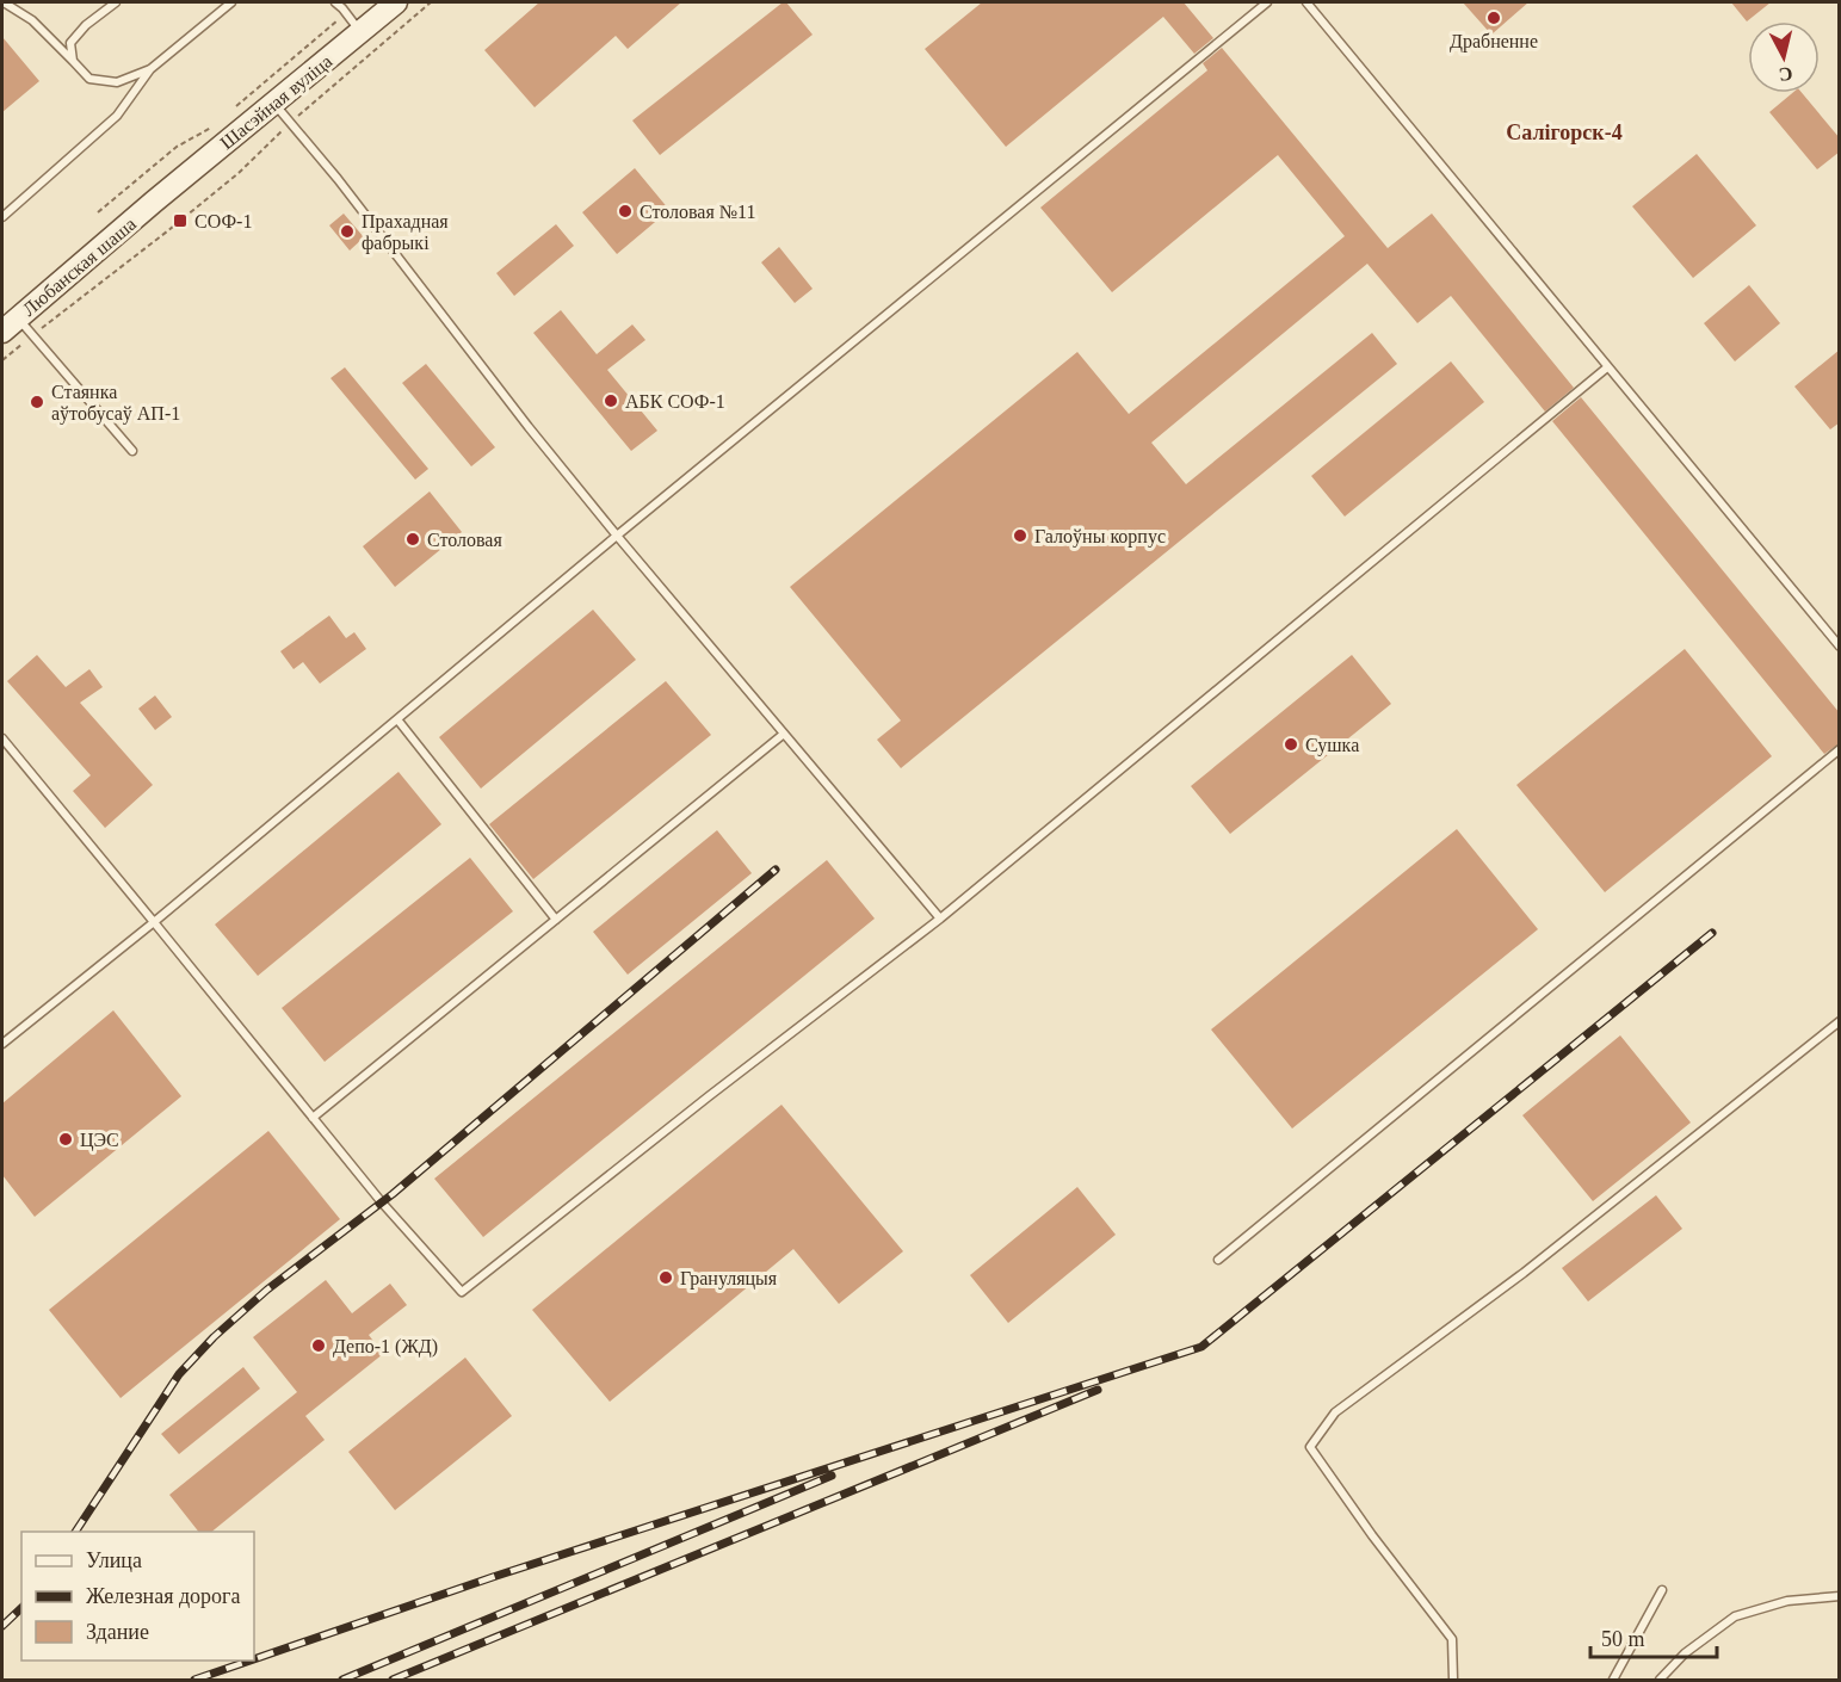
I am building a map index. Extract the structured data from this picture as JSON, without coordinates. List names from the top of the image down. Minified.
{"streets":{"main road":["Шасэйная вуліца","Любанская шаша"]},"crossings":[["Шасэйная вуліца","Любанская шаша"]],"districts":["Салігорск-4"],"places":{"other":["Драбненне","Столовая №11","Прахадная фабрыкі","АБК СОФ-1","Стаянка аўтобусаў АП-1","Галоўны корпус","Столовая","Сушка","ЦЭС","Грануляцыя","Депо-1 (ЖД)"],"transit":["СОФ-1"]},"legend":["Улица","Железная дорога","Здание"],"scale_bar":"50 m","north":"bottom"}
